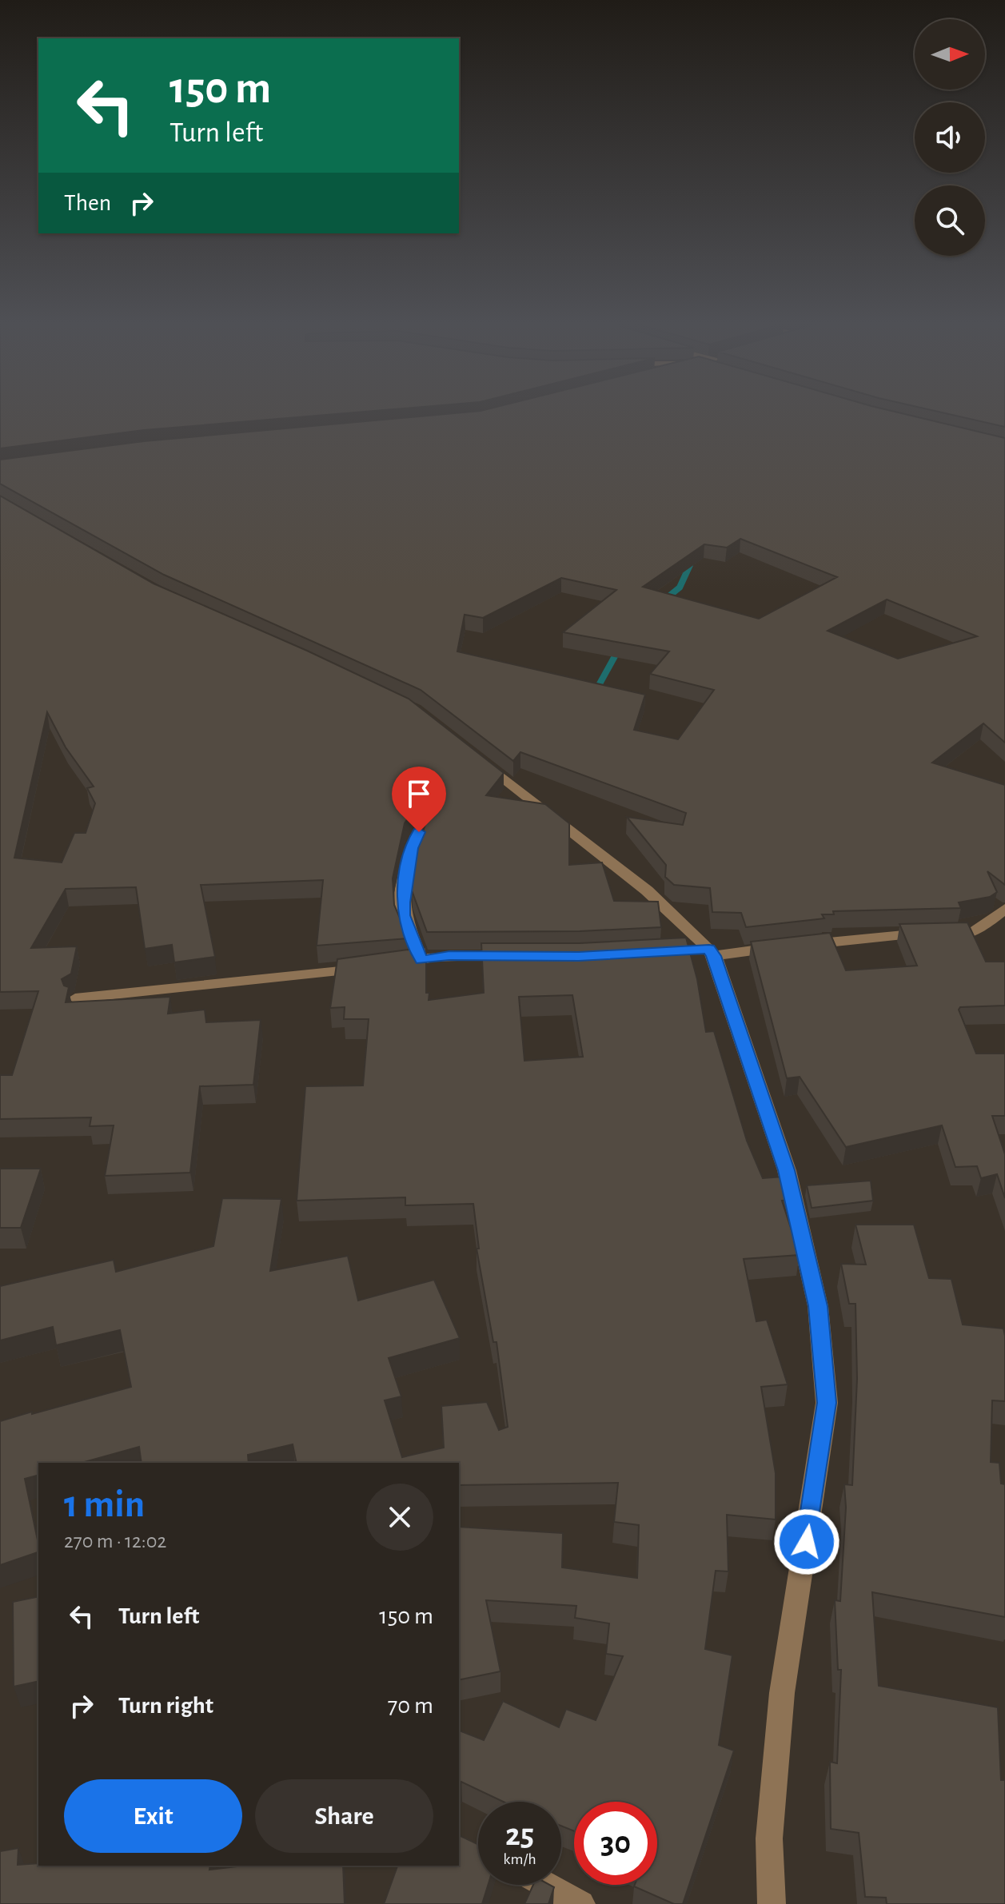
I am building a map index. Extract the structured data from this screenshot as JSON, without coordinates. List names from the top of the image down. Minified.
{"north":"right","page":{"turn":["150 m","Turn left"],"then":"Then","heading":["1 min","270 m · 12:02"],"list":[{"name":"Turn left","value":"150 m"},{"name":"Turn right","value":"70 m"}],"buttons":["Exit","Share"],"speed":"25 km/h","limit":"30"}}
